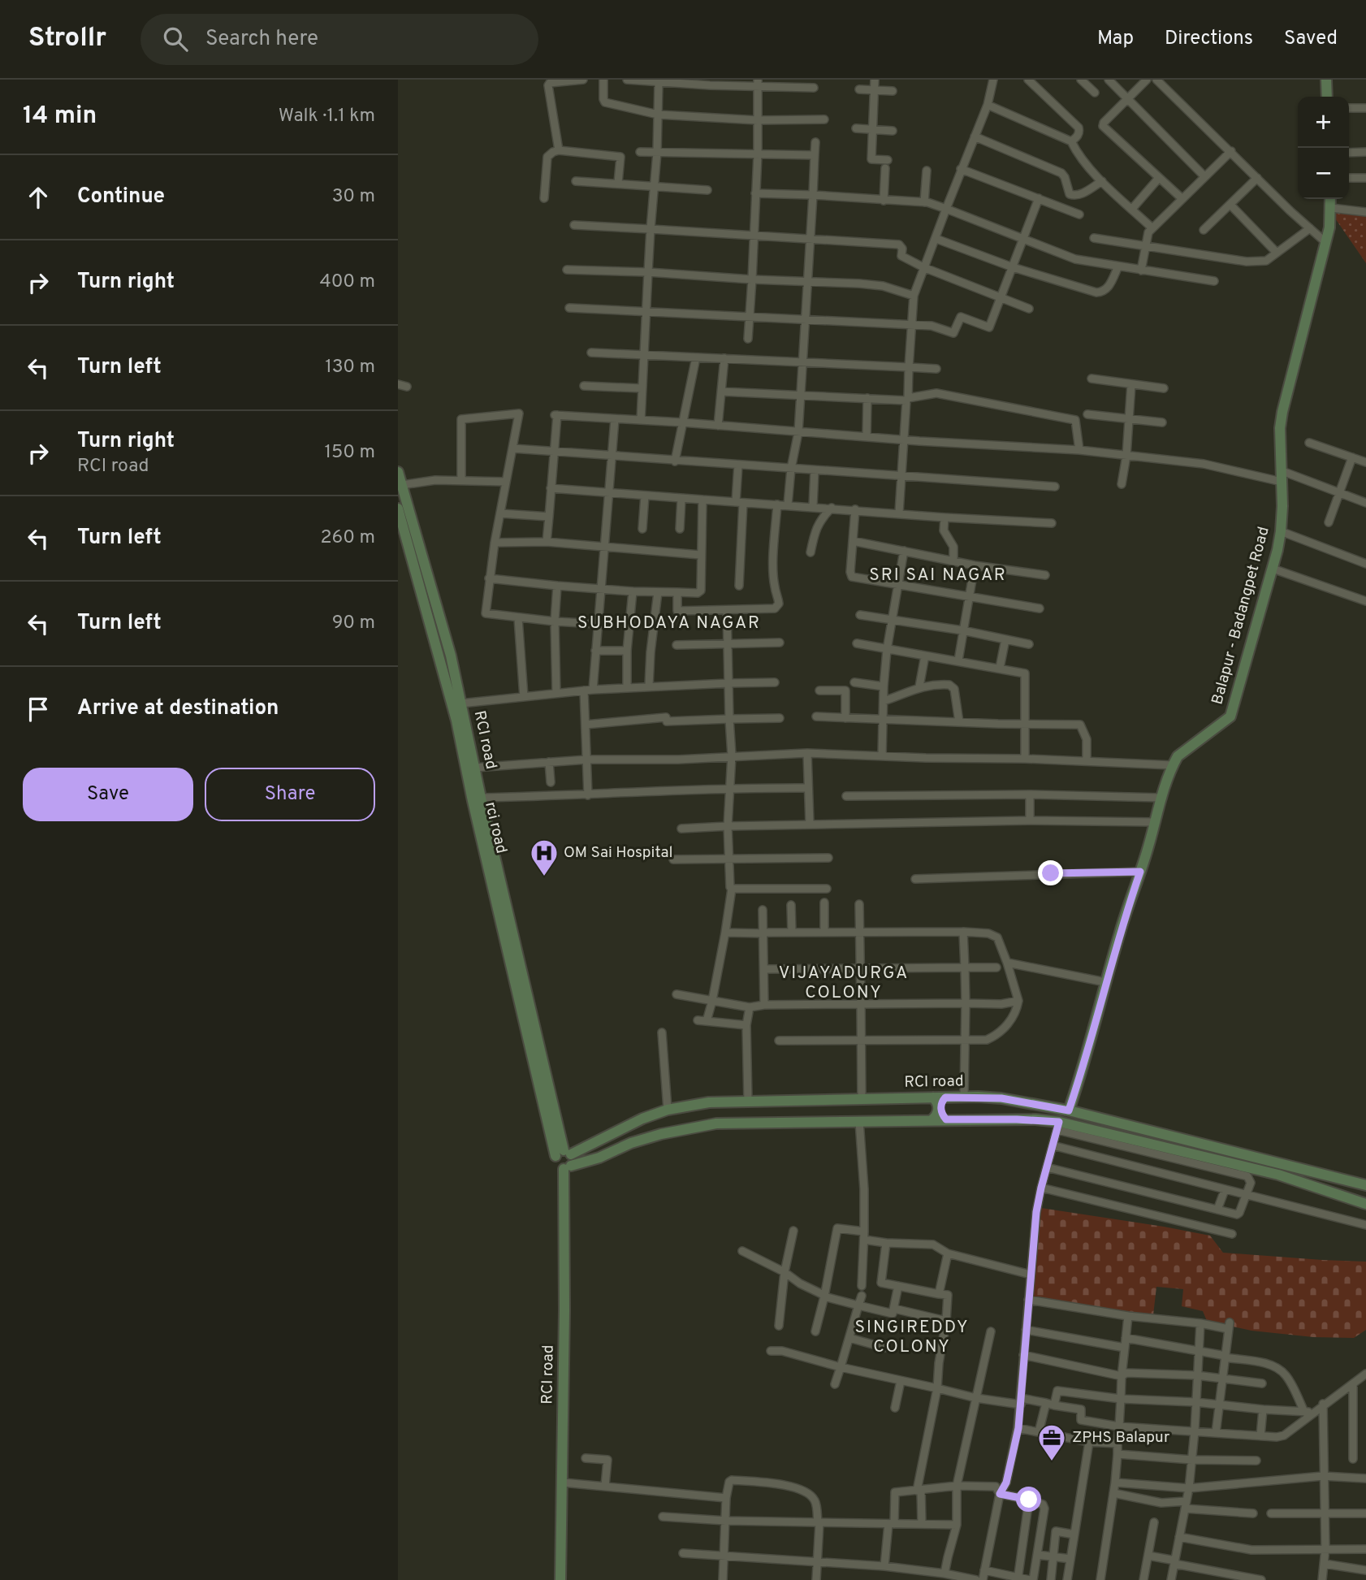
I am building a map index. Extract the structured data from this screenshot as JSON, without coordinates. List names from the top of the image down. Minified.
{"streets":{"main road":["Balapur - Badangpet Road","RCI road","rci road"]},"crossings":[["Balapur - Badangpet Road","RCI road"],["RCI road","rci road"]],"districts":["SRI SAI NAGAR","SUBHODAYA NAGAR","VIJAYADURGA COLONY","SINGIREDDY COLONY"],"places":{"hospital":["OM Sai Hospital"],"office":["ZPHS Balapur"]},"page":{"header":"Strollr","search":"Search here","nav":["Map","Directions","Saved"],"heading":["14 min","Walk · 1.1 km"],"map_buttons":["+","−"],"list":[["Continue","30 m"],["Turn right","400 m"],["Turn left","130 m"],["Turn right","RCI road","150 m"],["Turn left","260 m"],["Turn left","90 m"],"Arrive at destination"],"buttons":["Save","Share"]}}
